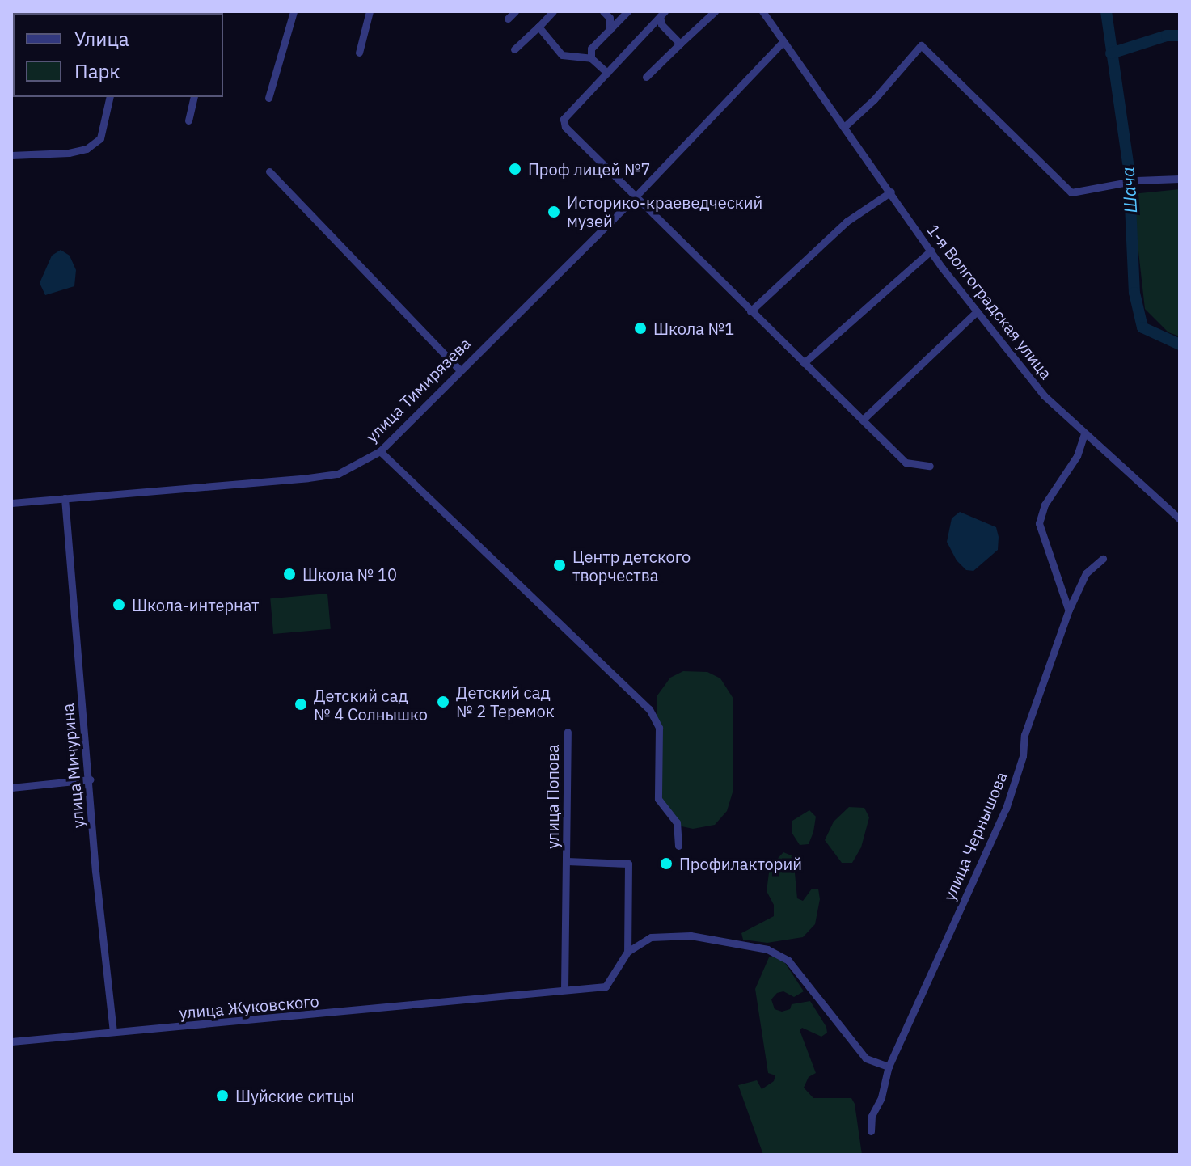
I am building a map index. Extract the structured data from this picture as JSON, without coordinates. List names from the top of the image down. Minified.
{"streets":{"street":["1-я Волгоградская улица","улица Тимирязева","улица Мичурина","улица Попова","улица Чернышова","улица Жуковского"]},"crossings":[["1-я Волгоградская улица","улица Тимирязева"],["улица Тимирязева","улица Мичурина"],["улица Мичурина","улица Жуковского"],["улица Попова","улица Жуковского"]],"water":["Шача"],"places":["Проф лицей №7","Историко-краеведческий музей","Школа №1","Центр детского творчества","Школа № 10","Школа-интернат","Детский сад № 2 Теремок","Детский сад № 4 Солнышко","Профилакторий","Шуйские ситцы"],"legend":["Улица","Парк"]}
